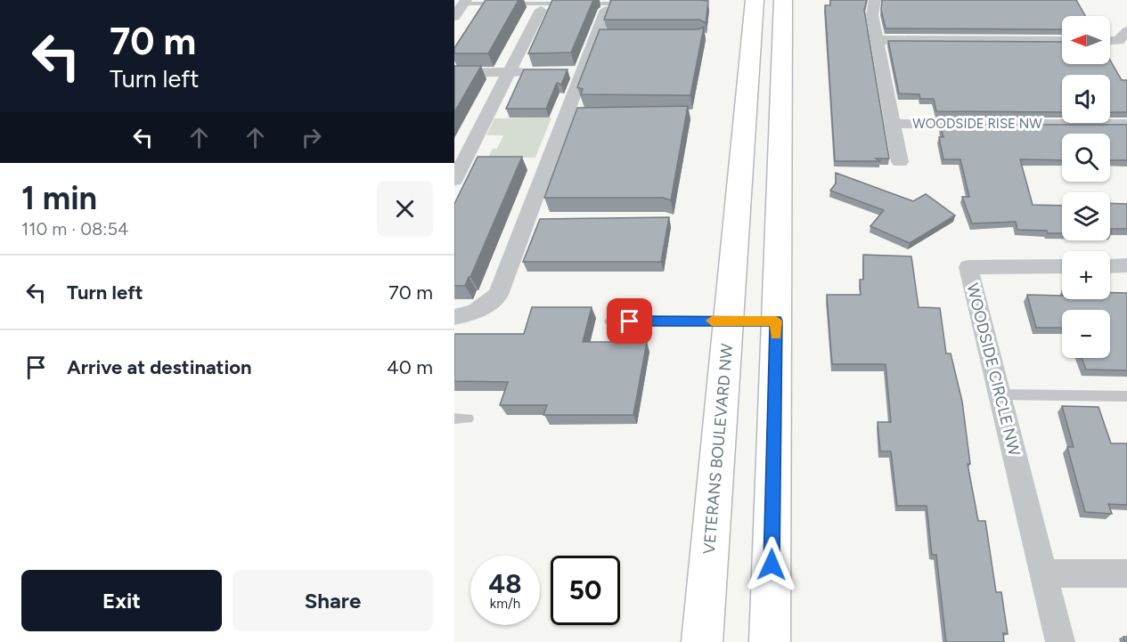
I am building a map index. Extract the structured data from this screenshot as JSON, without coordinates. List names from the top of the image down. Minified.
{"streets":{"main road":["VETERANS BOULEVARD NW"],"street":["WOODSIDE RISE NW","WOODSIDE CIRCLE NW"]},"north":"left","page":{"turn":["70 m","Turn left"],"map_buttons":["+","−"],"heading":["1 min","110 m · 08:54"],"list":[{"name":"Turn left","value":"70 m"},{"name":"Arrive at destination","value":"40 m"}],"speed":"48 km/h","limit":"50","buttons":["Exit","Share"]}}
